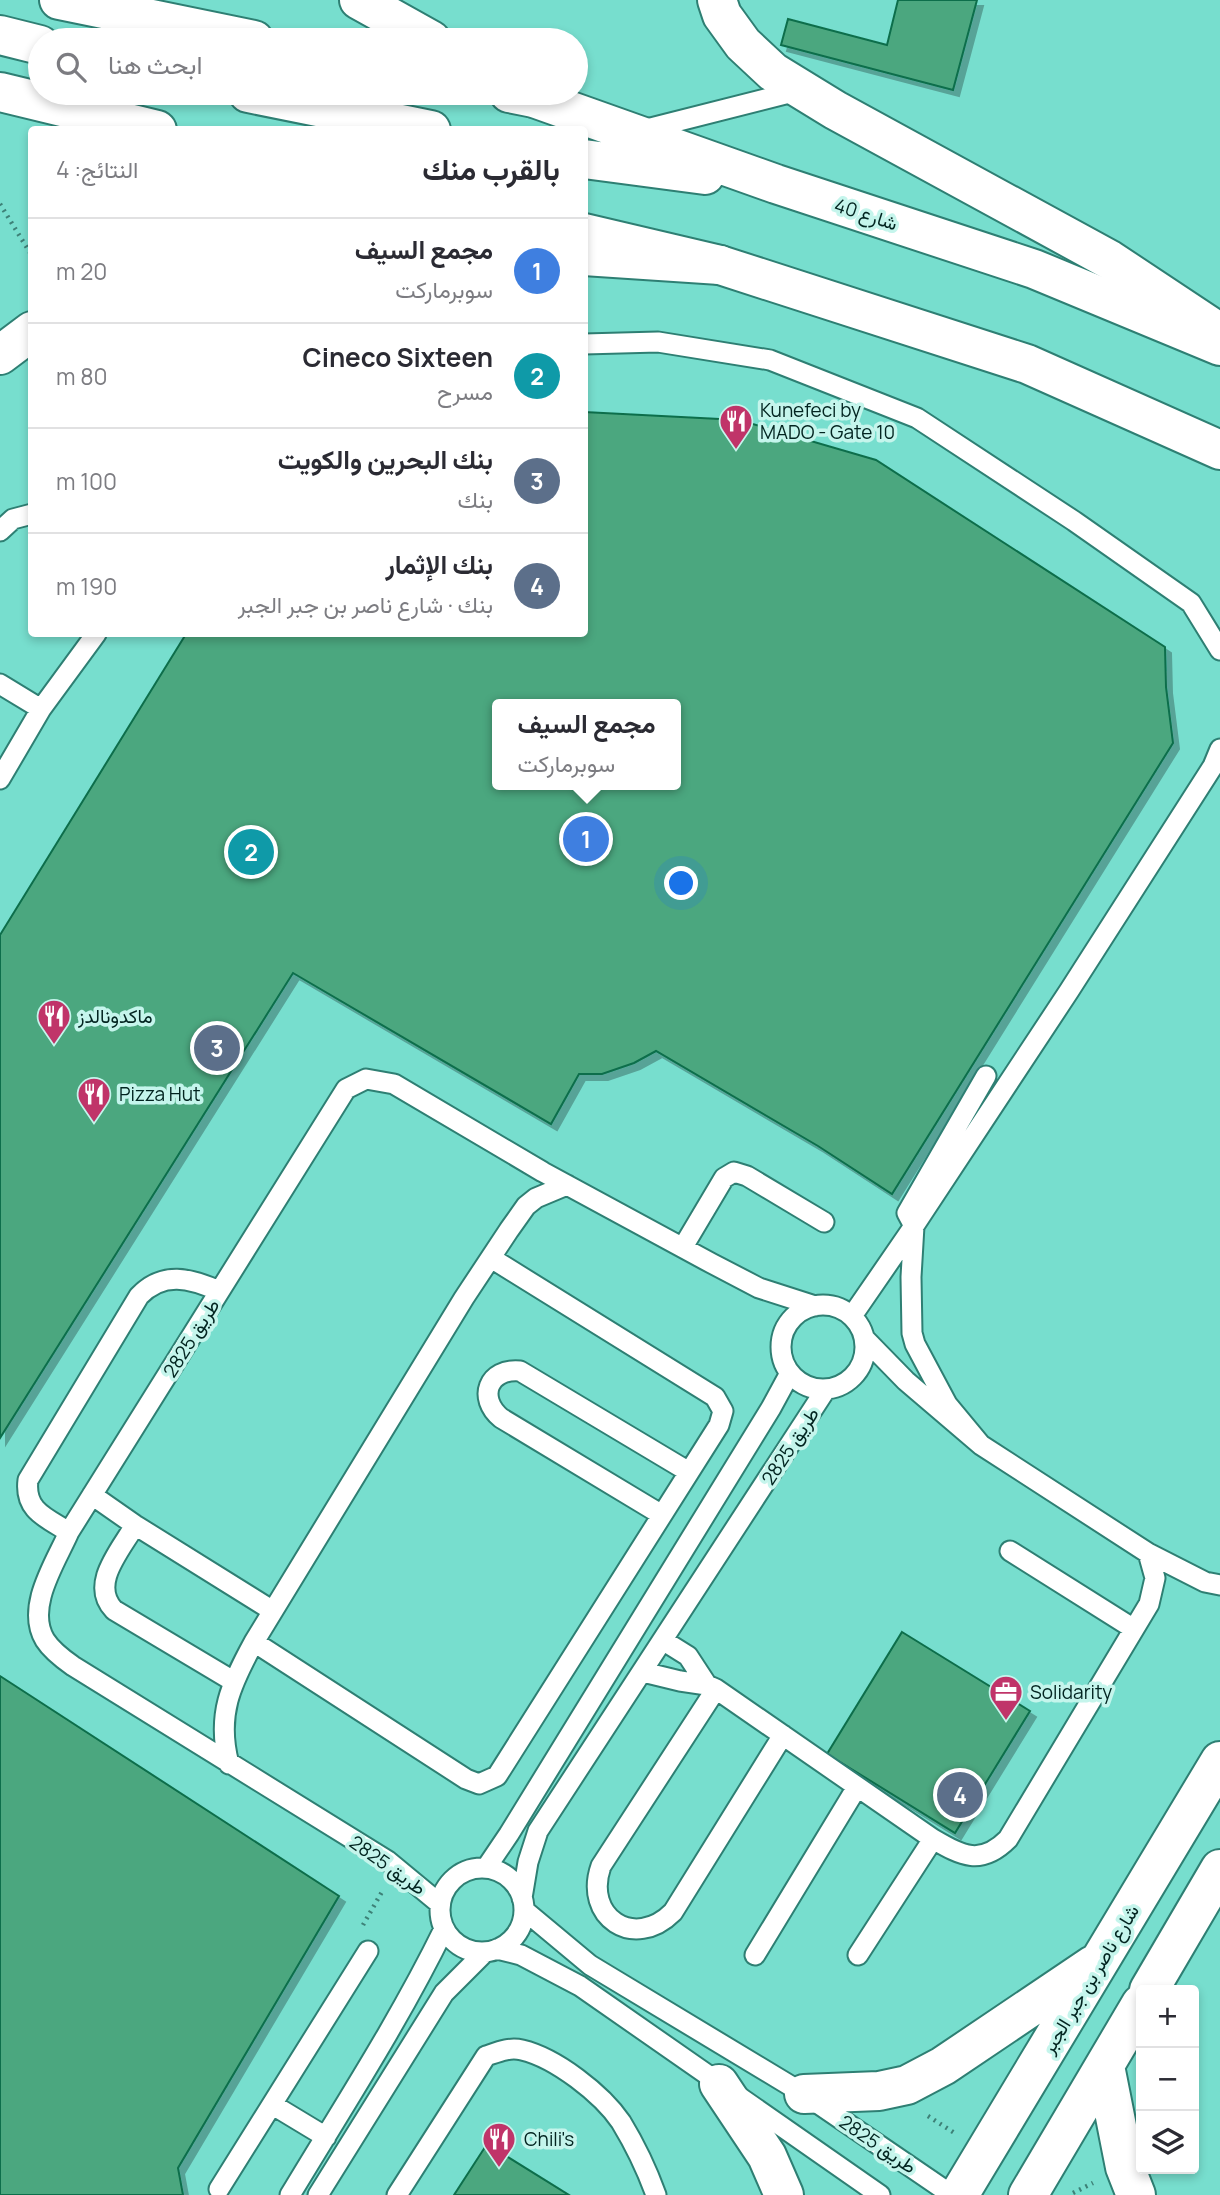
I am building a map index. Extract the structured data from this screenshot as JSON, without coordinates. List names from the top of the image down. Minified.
{"streets":{"main road":["شارع 40","شارع ناصر بن جبر الجبر"],"lane":["طريق 2825"]},"places":{"restaurant":["Kunefeci by MADO - Gate 10","ماكدونالدز","Pizza Hut","Chili's"],"office":["Solidarity"]},"page":{"search":"ابحث هنا","heading":["بالقرب منك","النتائج: 4"],"list":[{"mark":"1","name":"مجمع السيف","note":"سوبرماركت","value":"20 m"},{"mark":"2","name":"Cineco Sixteen","note":"مسرح","value":"80 m"},{"mark":"3","name":"بنك البحرين والكويت","note":"بنك","value":"100 m"},{"mark":"4","name":"بنك الإثمار","note":"بنك · شارع ناصر بن جبر الجبر","value":"190 m"}],"popup":["مجمع السيف","سوبرماركت"],"pins":["1","2","3","4"],"map_buttons":["+","−"]}}
